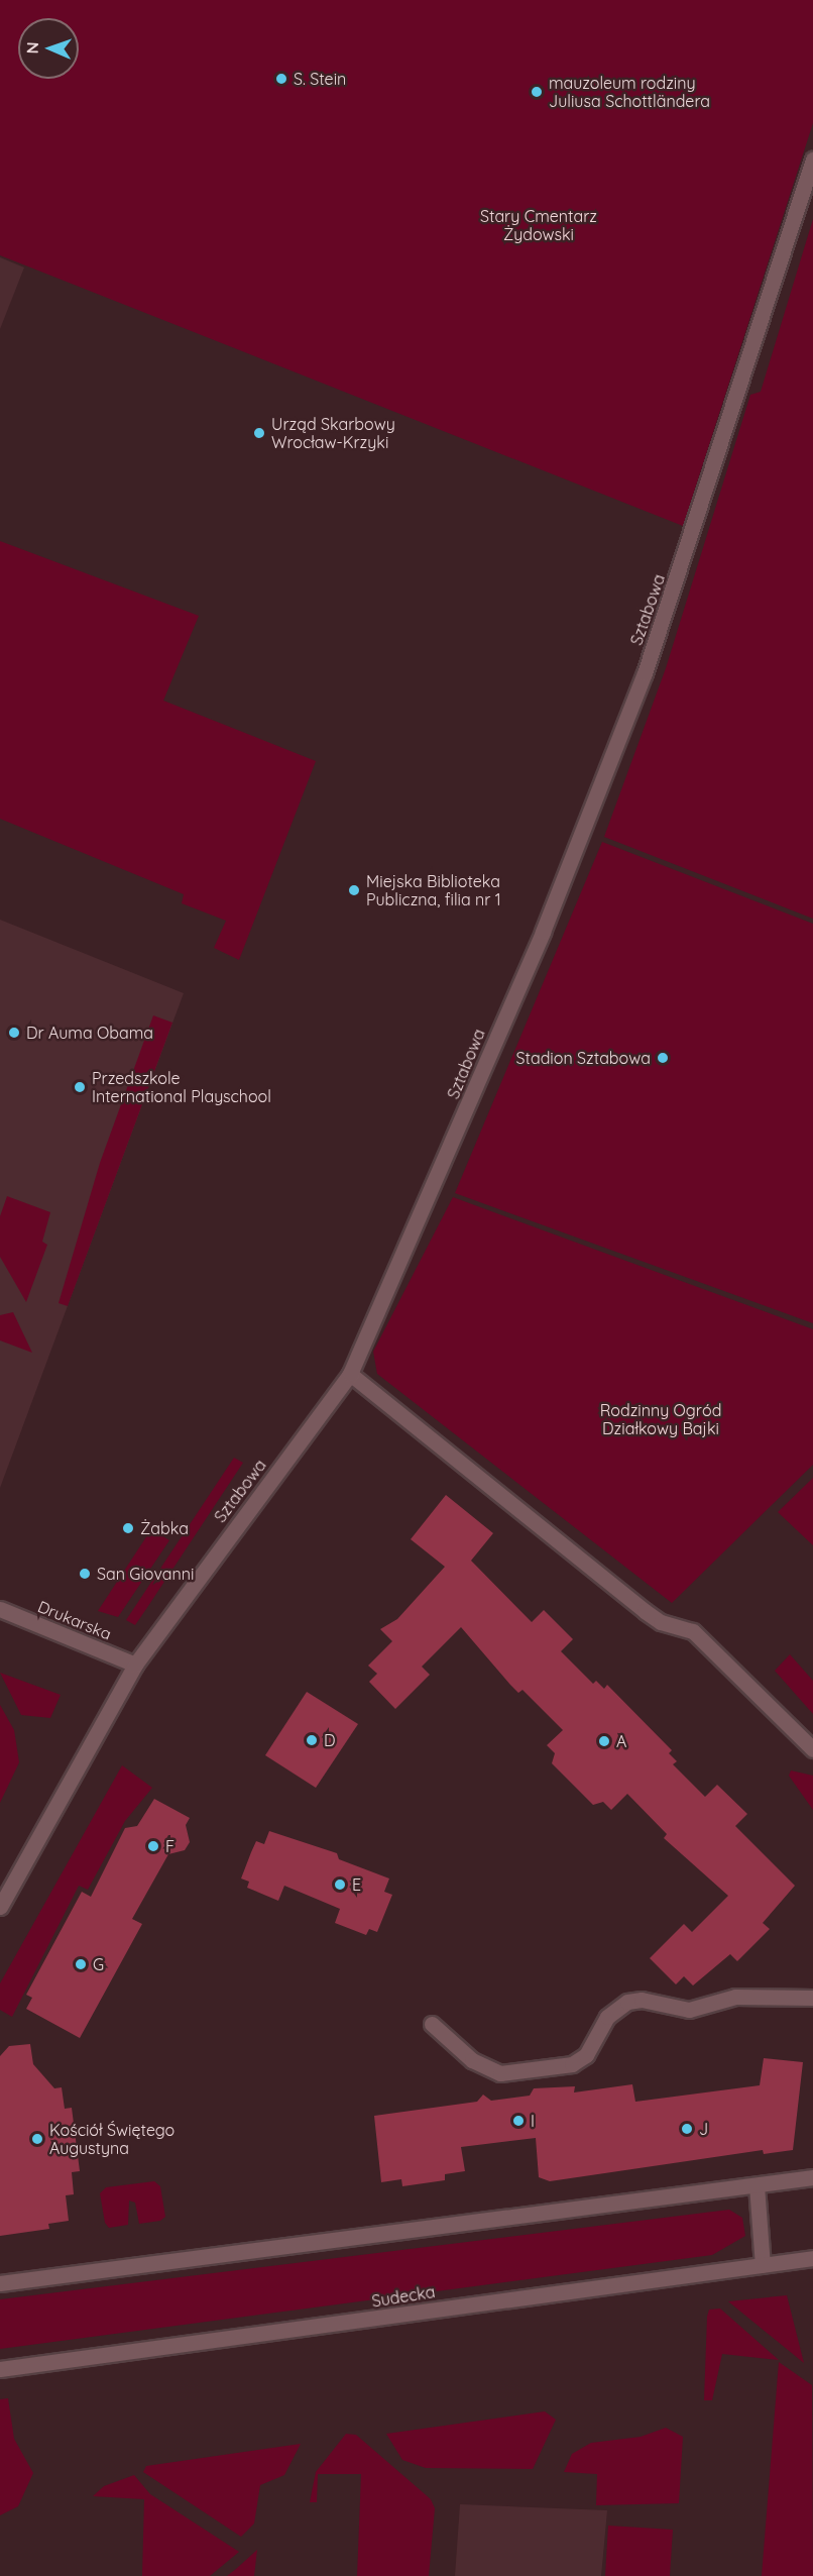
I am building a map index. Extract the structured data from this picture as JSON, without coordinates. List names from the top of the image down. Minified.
{"streets":{"street":["Sztabowa","Drukarska","Sudecka"]},"crossings":[["Sztabowa","Drukarska"]],"parks":["Stary Cmentarz Żydowski","Rodzinny Ogród Działkowy Bajki"],"places":["S. Stein","mauzoleum rodziny Juliusa Schottländera","Urząd Skarbowy Wrocław-Krzyki","Miejska Biblioteka Publiczna, filia nr 1","Dr Auma Obama","Stadion Sztabowa","Przedszkole International Playschool","Żabka","San Giovanni","D","A","F","E","G","I","J","Kościół Świętego Augustyna"],"north":"left"}
